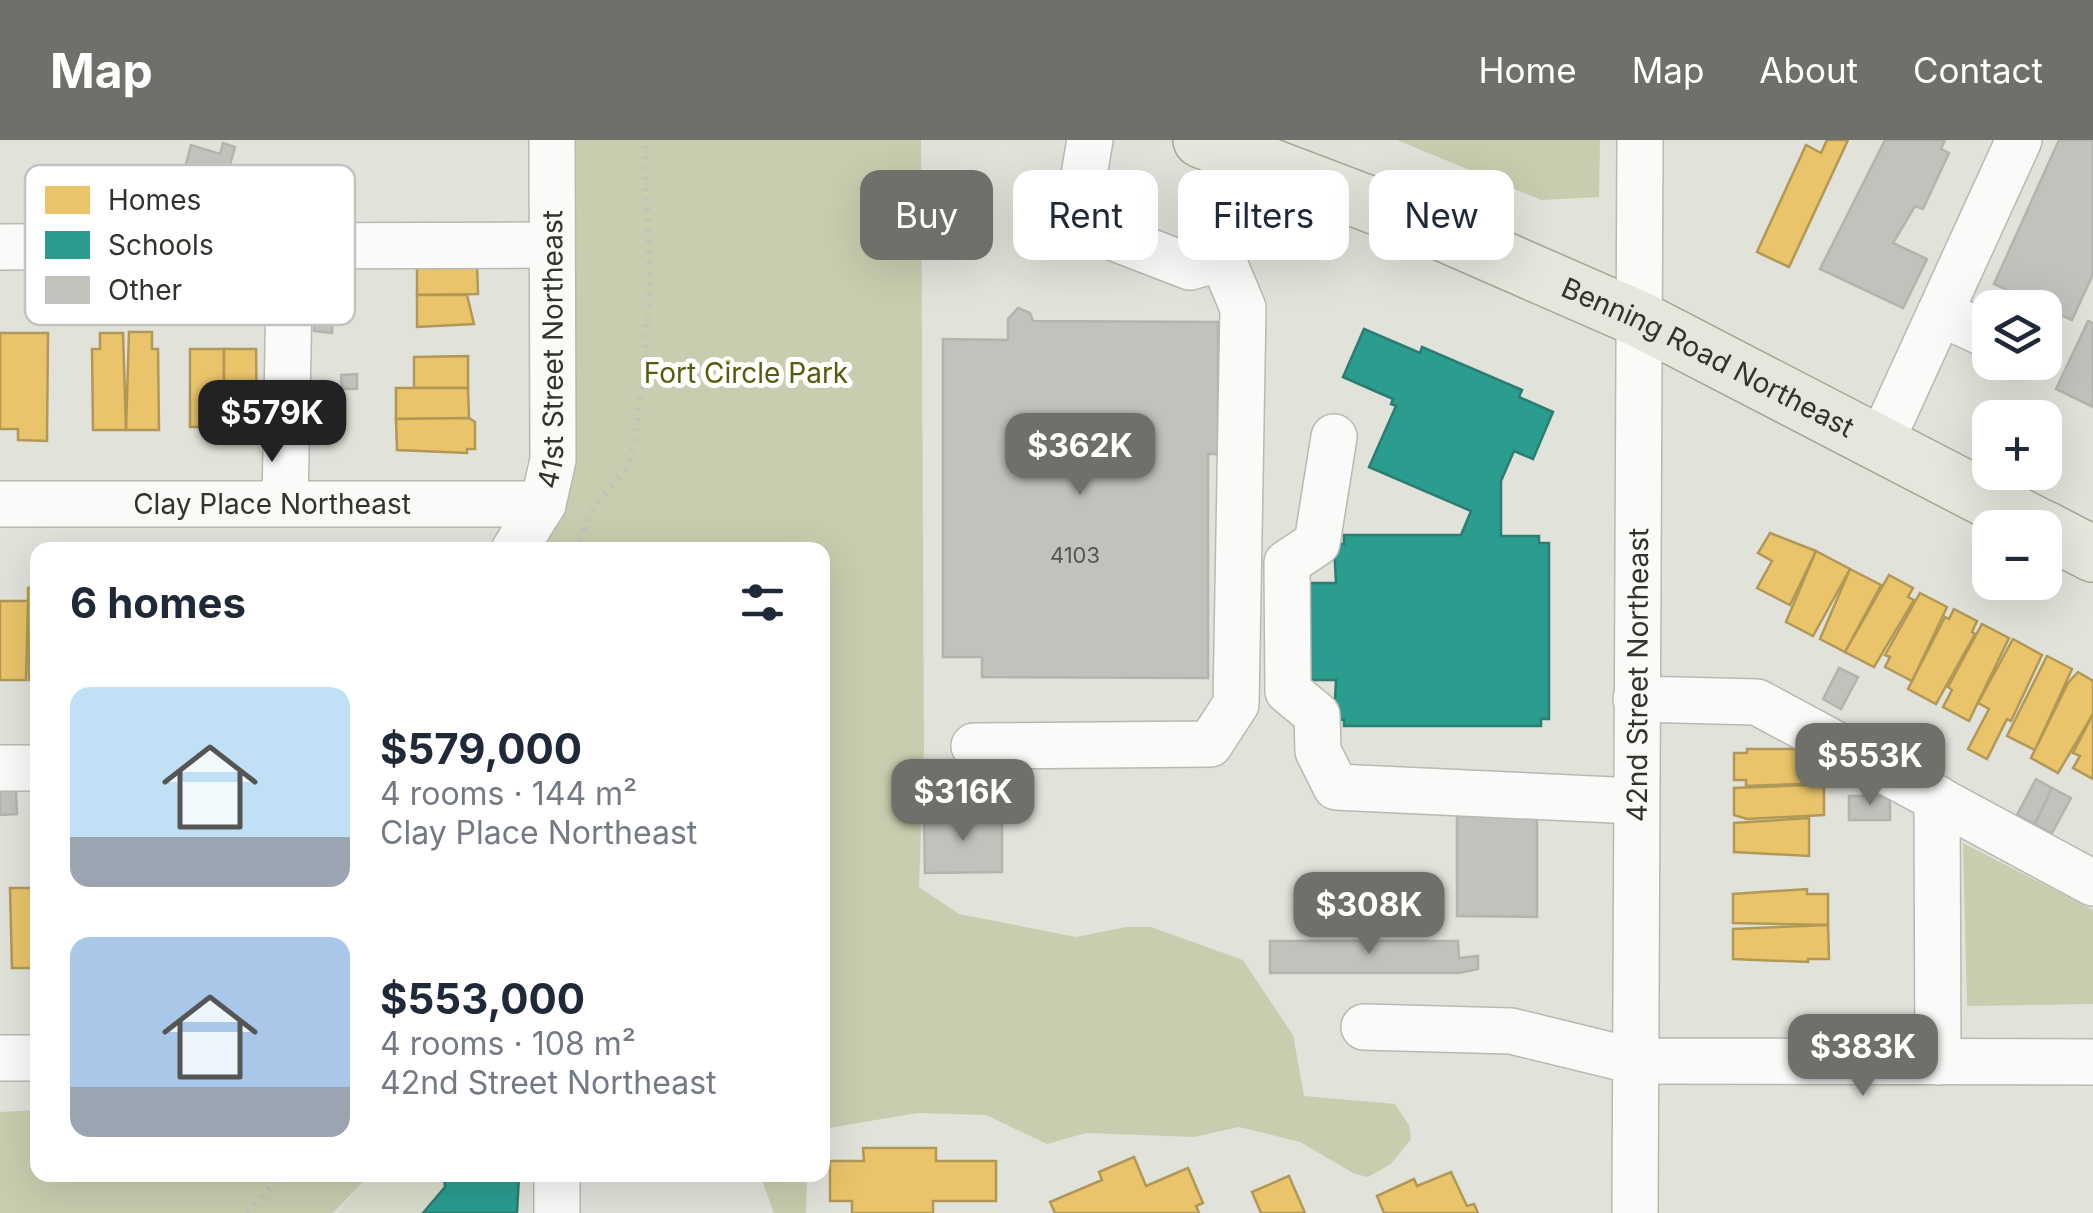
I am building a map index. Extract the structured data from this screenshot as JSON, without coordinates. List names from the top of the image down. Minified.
{"streets":{"main road":["Benning Road Northeast"],"street":["41st Street Northeast","Clay Place Northeast","42nd Street Northeast"]},"crossings":[["41st Street Northeast","Clay Place Northeast"],["Benning Road Northeast","42nd Street Northeast"]],"parks":["Fort Circle Park"],"house_numbers":["4103"],"legend":["Homes","Schools","Other"],"page":{"header":"Map","nav":["Home","Map","About","Contact"],"chip":["Buy","Rent","Filters","New"],"map_buttons":["+","−"],"price":["$579K","$362K","$553K","$316K","$308K","$383K"],"heading":"6 homes","list":[{"name":"$579,000","note":"4 rooms · 144 m² · Clay Place Northeast"},{"name":"$553,000","note":"4 rooms · 108 m² · 42nd Street Northeast"}]}}
